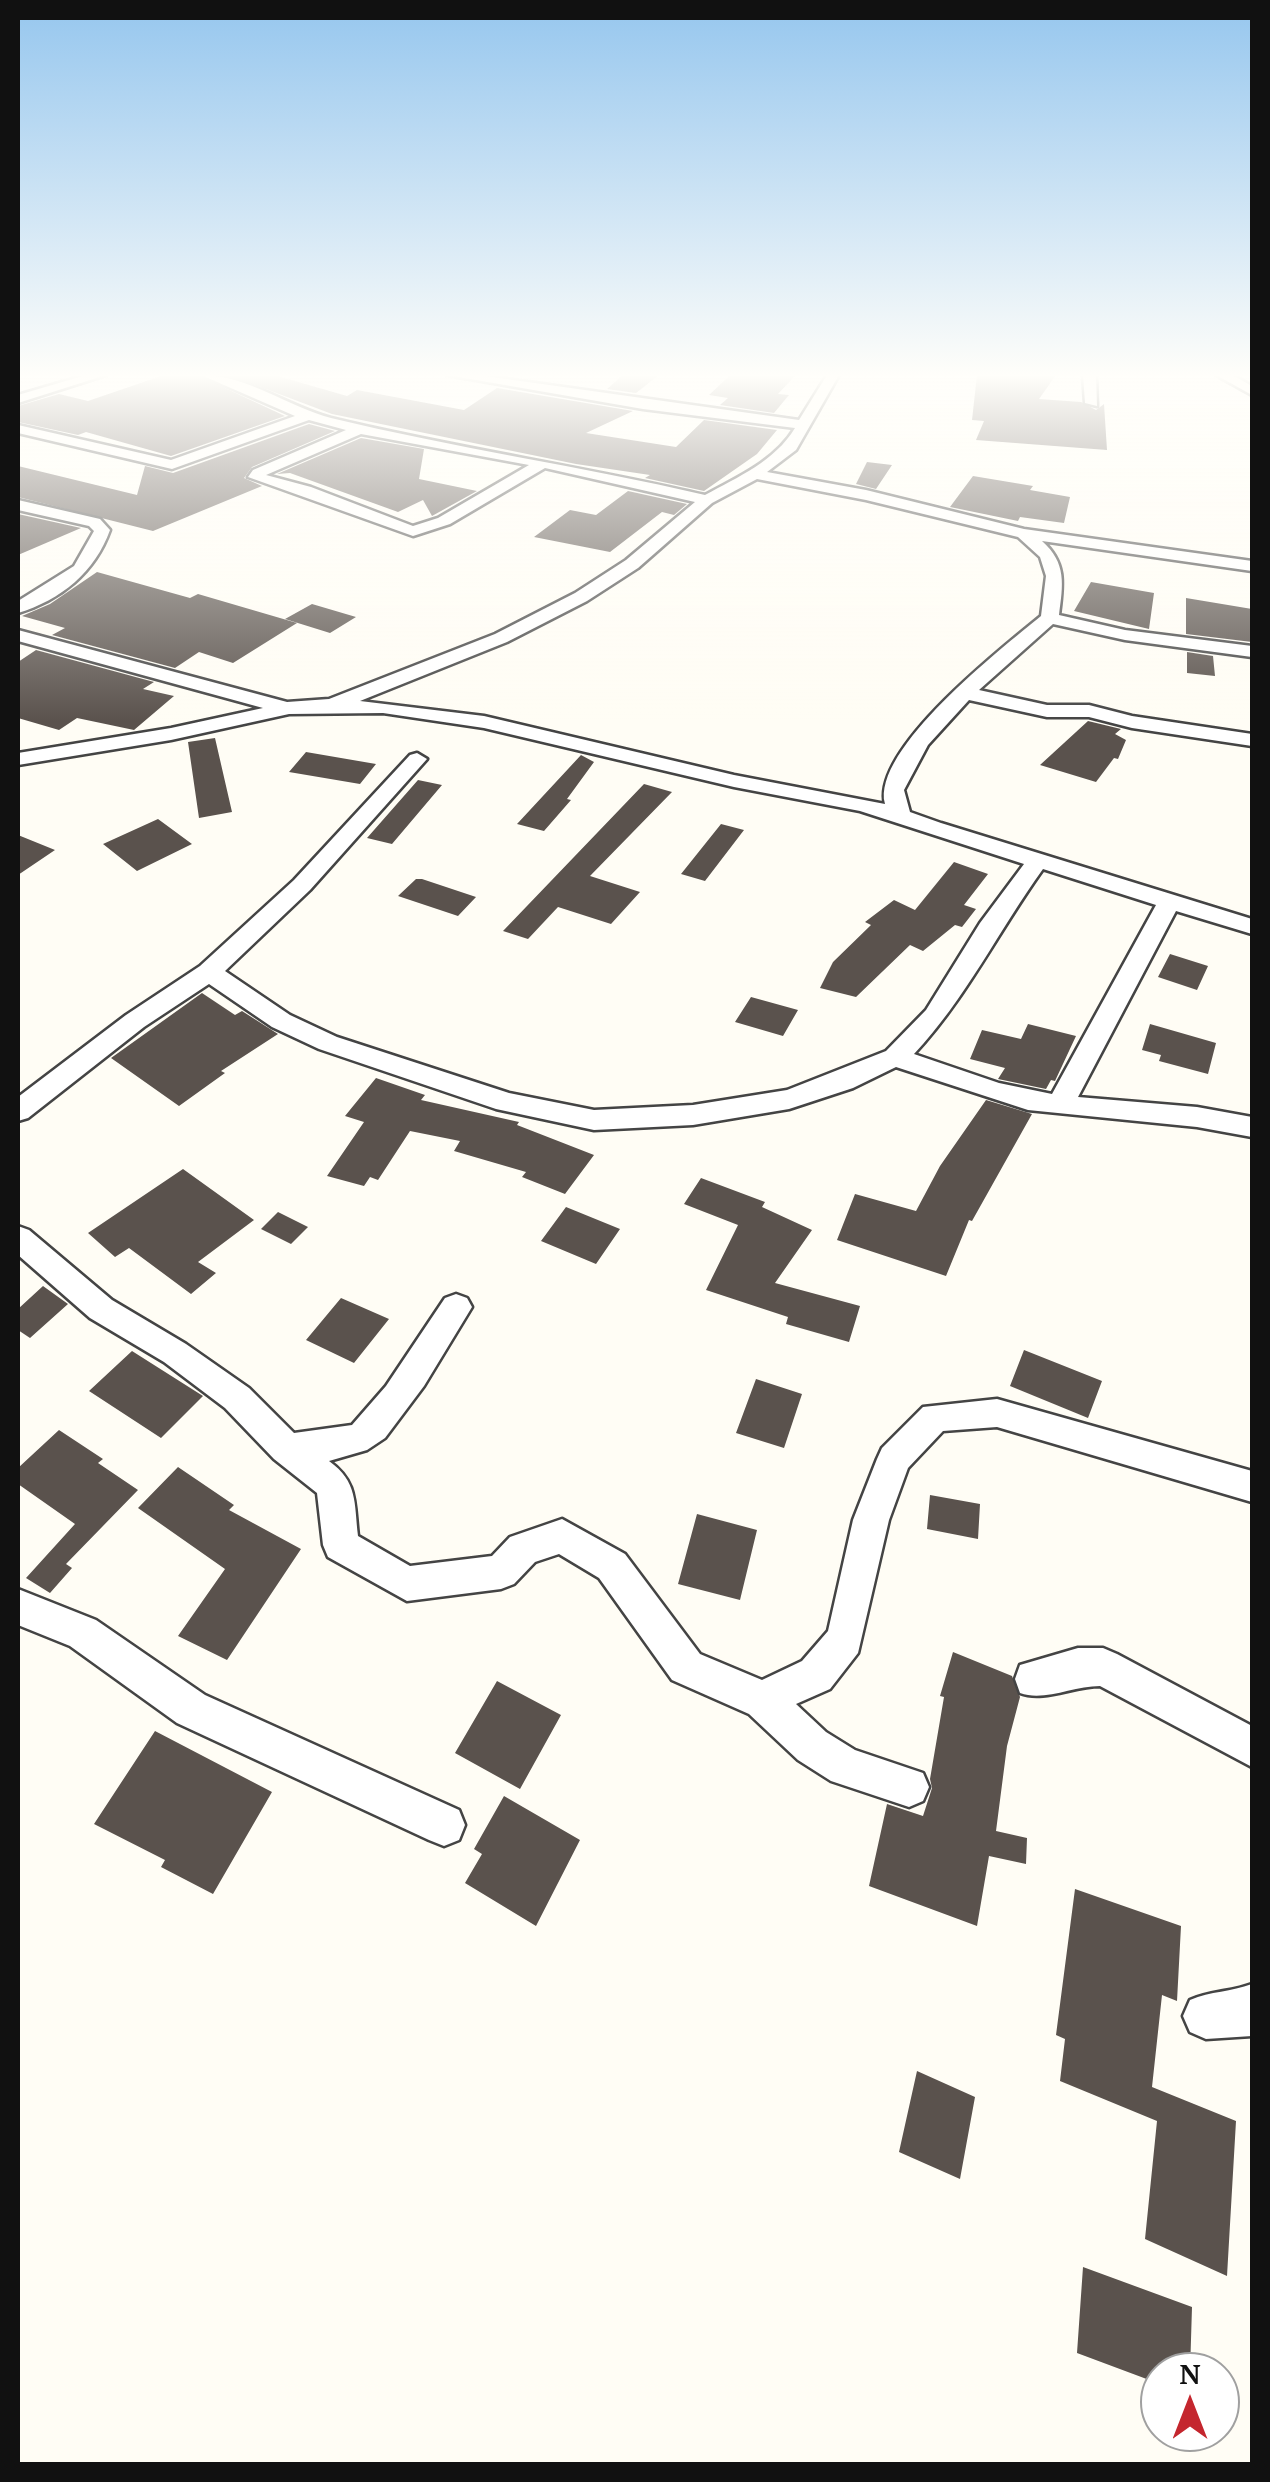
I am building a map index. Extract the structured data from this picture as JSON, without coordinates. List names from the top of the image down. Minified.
{"north":"top"}
